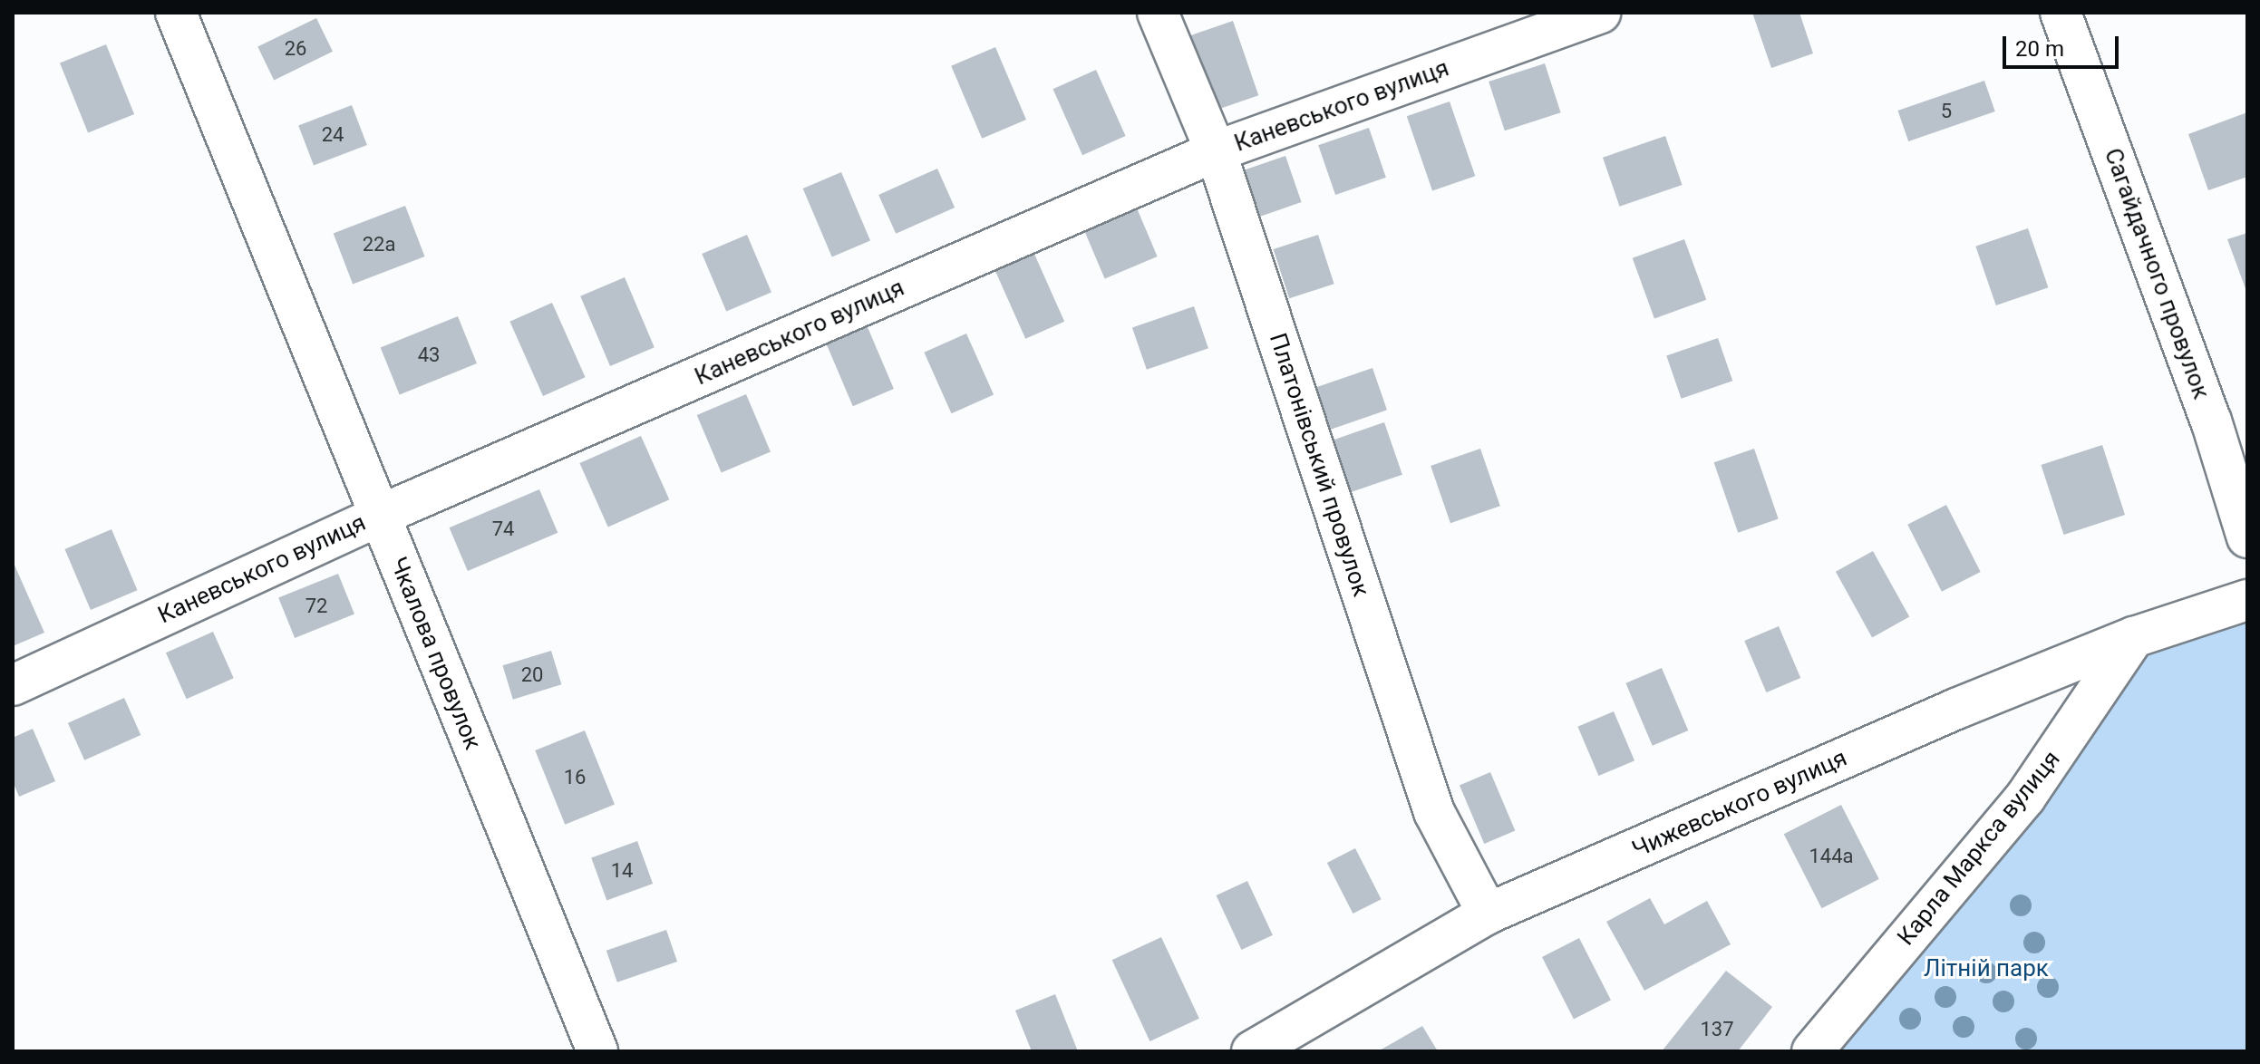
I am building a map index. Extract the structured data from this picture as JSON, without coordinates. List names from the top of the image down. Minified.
{"streets":{"street":["Каневського вулиця","Сагайдачного провулок","Платонівський провулок","Чкалова провулок","Чижевського вулиця","Карла Маркса вулиця"]},"crossings":[["Каневського вулиця","Платонівський провулок"],["Каневського вулиця","Чкалова провулок"],["Платонівський провулок","Чижевського вулиця"],["Чижевського вулиця","Карла Маркса вулиця"]],"parks":["Літній парк"],"house_numbers":["26","5","24","22а","43","74","72","20","16","144а","14","137"],"scale_bar":"20 m"}
